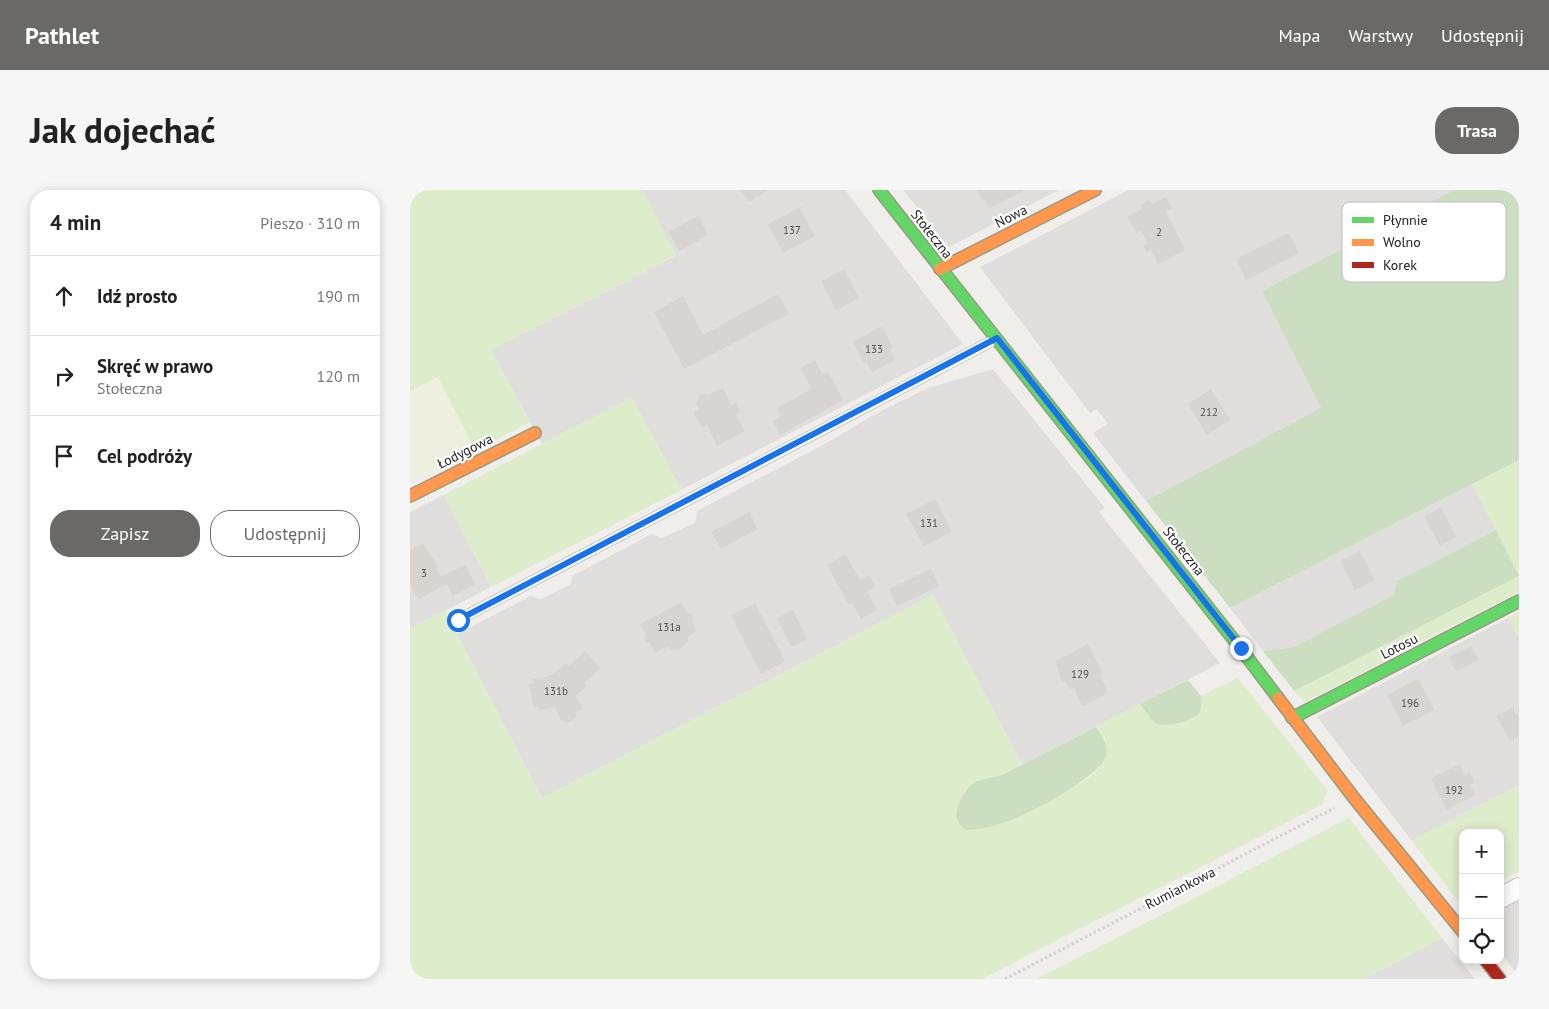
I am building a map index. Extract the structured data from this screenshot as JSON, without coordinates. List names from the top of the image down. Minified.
{"streets":{"street":["Nowa","Stołeczna","Łodygowa","Lotosu"],"path":["Rumiankowa"]},"crossings":[["Nowa","Stołeczna"],["Stołeczna","Lotosu"],["Stołeczna","Rumiankowa"]],"house_numbers":["137","2","133","212","131","3","131a","129","131b","196","192"],"legend":["Płynnie","Wolno","Korek"],"page":{"header":"Pathlet","nav":["Mapa","Warstwy","Udostępnij"],"title":"Jak dojechać","buttons":["Trasa",["Zapisz","Udostępnij"]],"heading":["4 min","Pieszo · 310 m"],"list":[["Idź prosto","190 m"],["Skręć w prawo","Stołeczna","120 m"],"Cel podróży"],"map_buttons":["+","−"]}}
